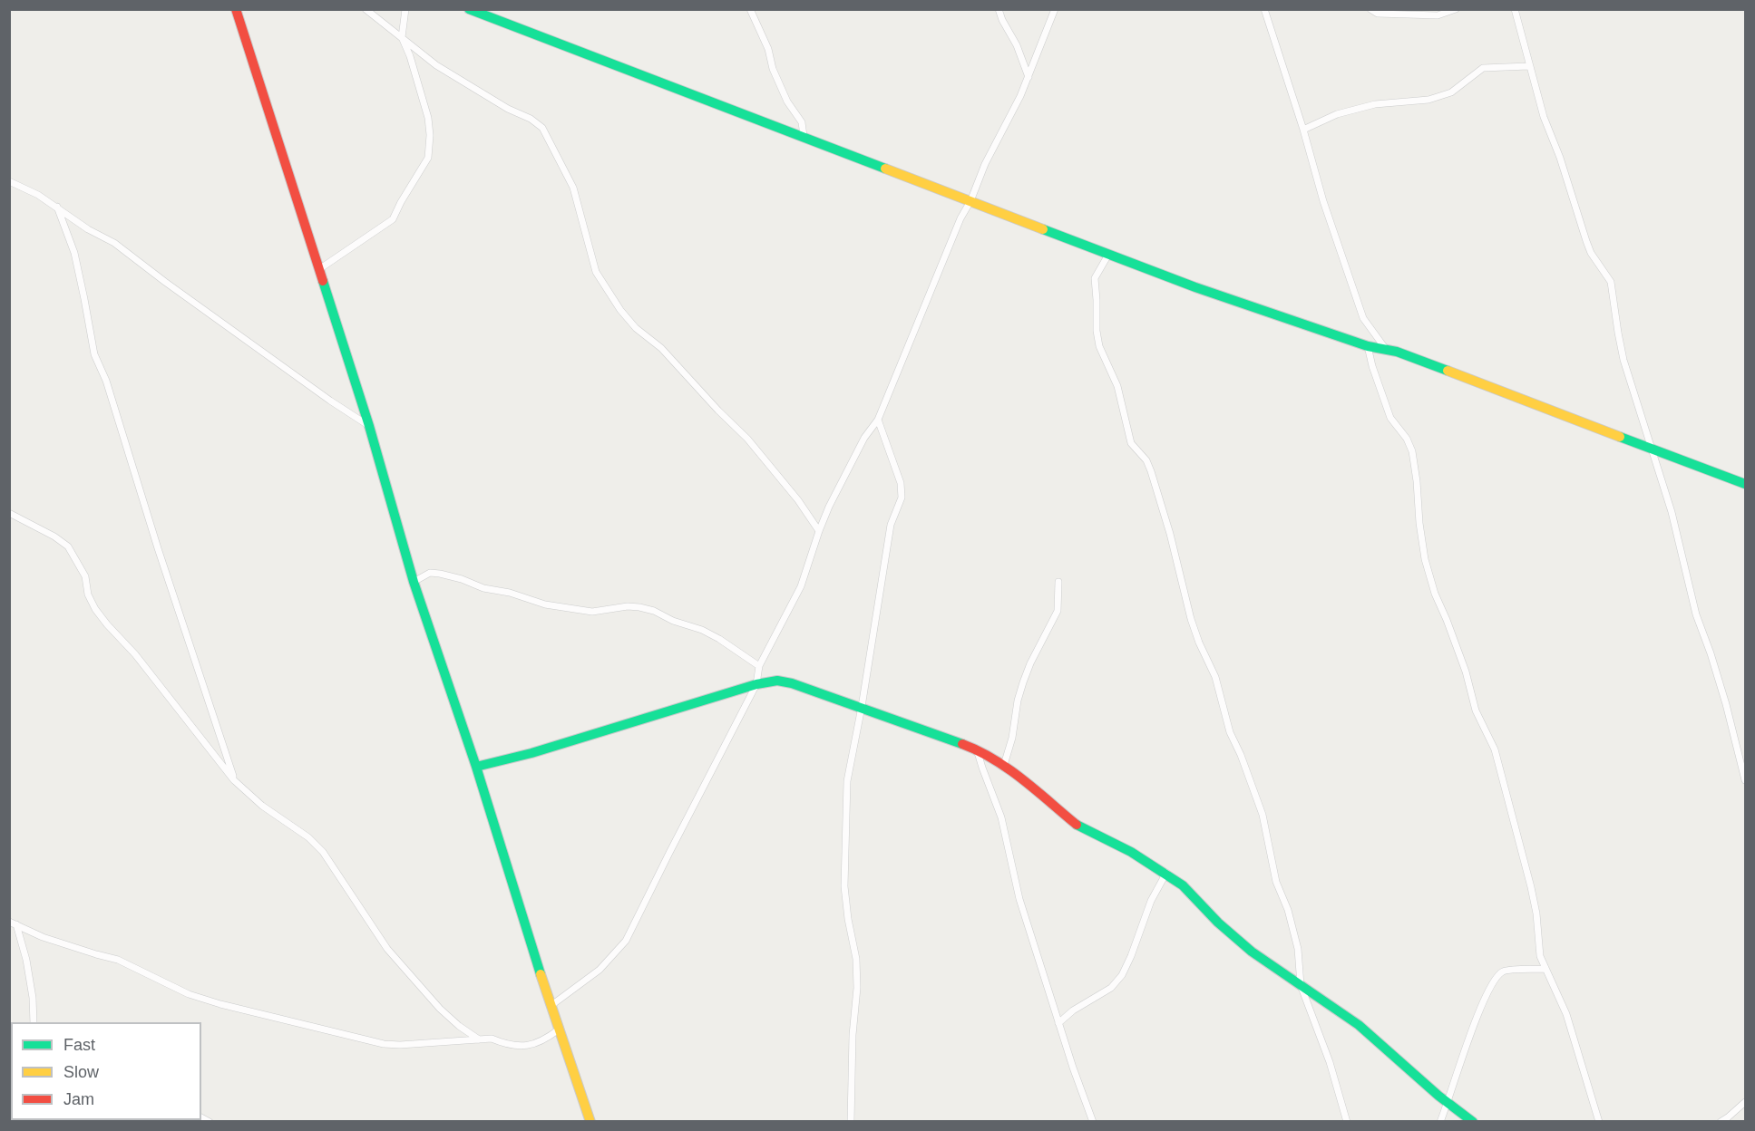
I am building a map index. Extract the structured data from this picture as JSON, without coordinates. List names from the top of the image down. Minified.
{"legend":["Fast","Slow","Jam"]}
